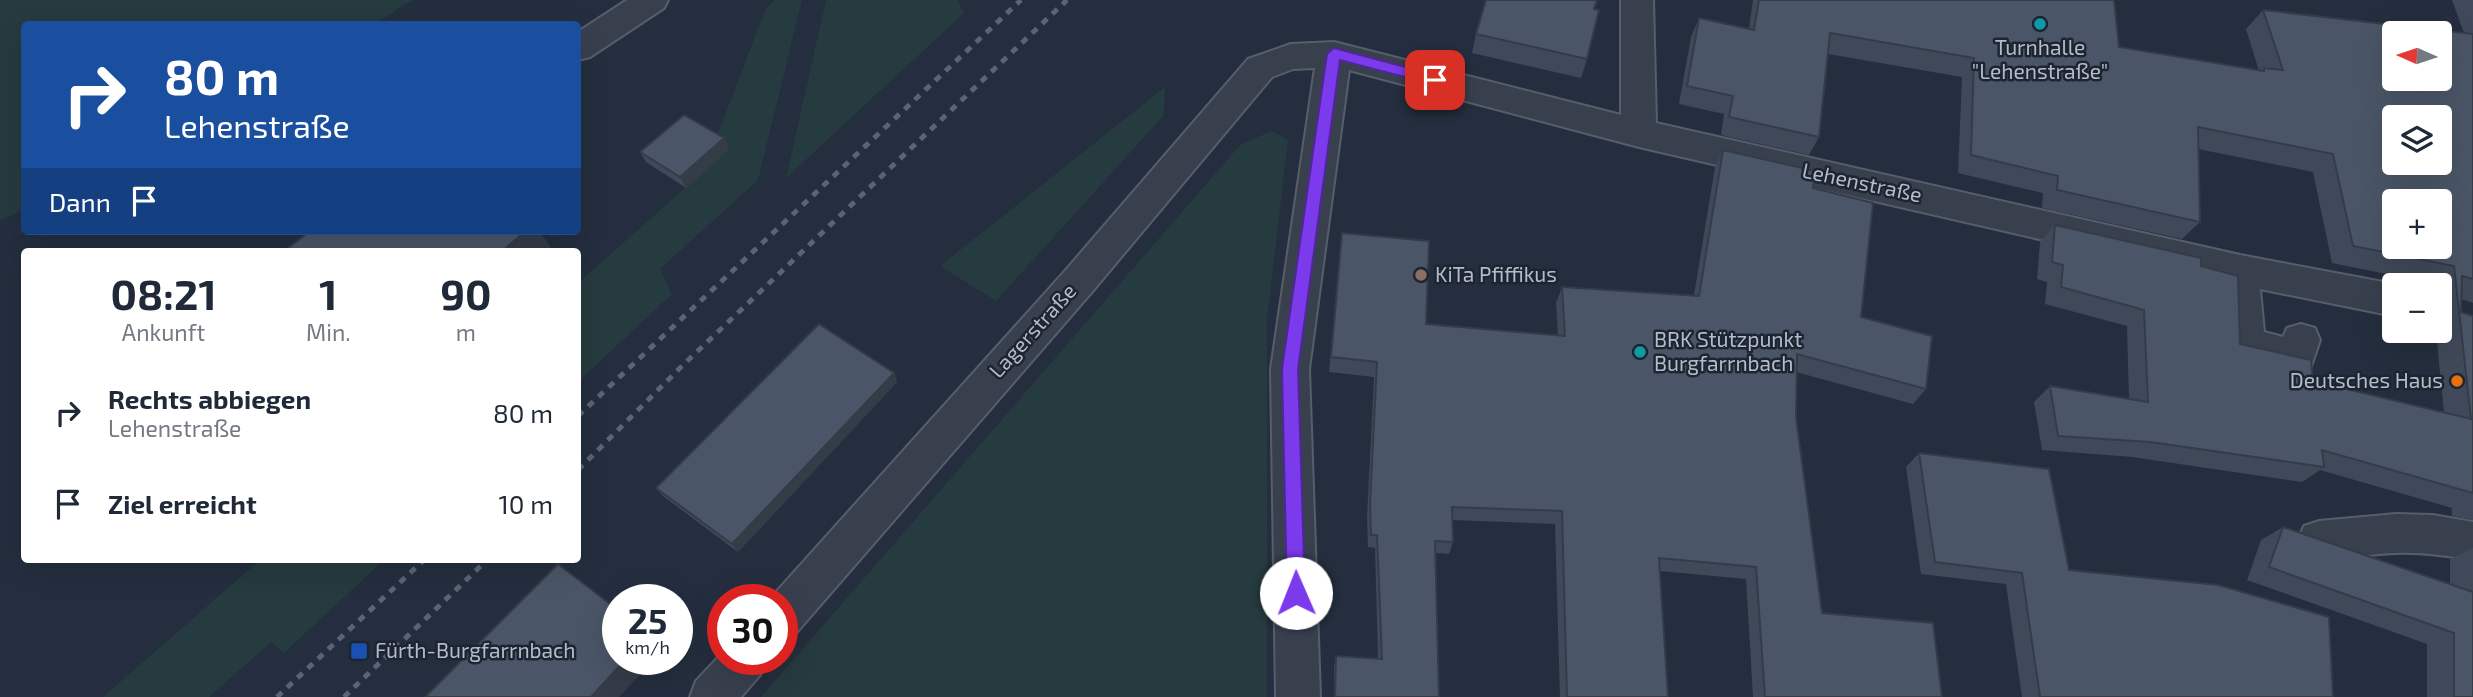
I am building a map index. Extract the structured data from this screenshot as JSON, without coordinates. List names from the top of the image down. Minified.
{"streets":{"street":["Lehenstraße","Lagerstraße"]},"crossings":[["Lehenstraße","Lagerstraße"]],"places":{"other":["Turnhalle \"Lehenstraße\"","KiTa Pfiffikus","BRK Stützpunkt Burgfarrnbach","Deutsches Haus"],"transit":["Fürth-Burgfarrnbach"]},"north":"left","page":{"map_buttons":["+","−"],"turn":["80 m","Lehenstraße"],"then":"Dann","eta":["08:21","Ankunft","1","Min.","90","m"],"list":[{"name":"Rechts abbiegen","note":"Lehenstraße","value":"80 m"},{"name":"Ziel erreicht","value":"10 m"}],"speed":"25 km/h","limit":"30"}}
